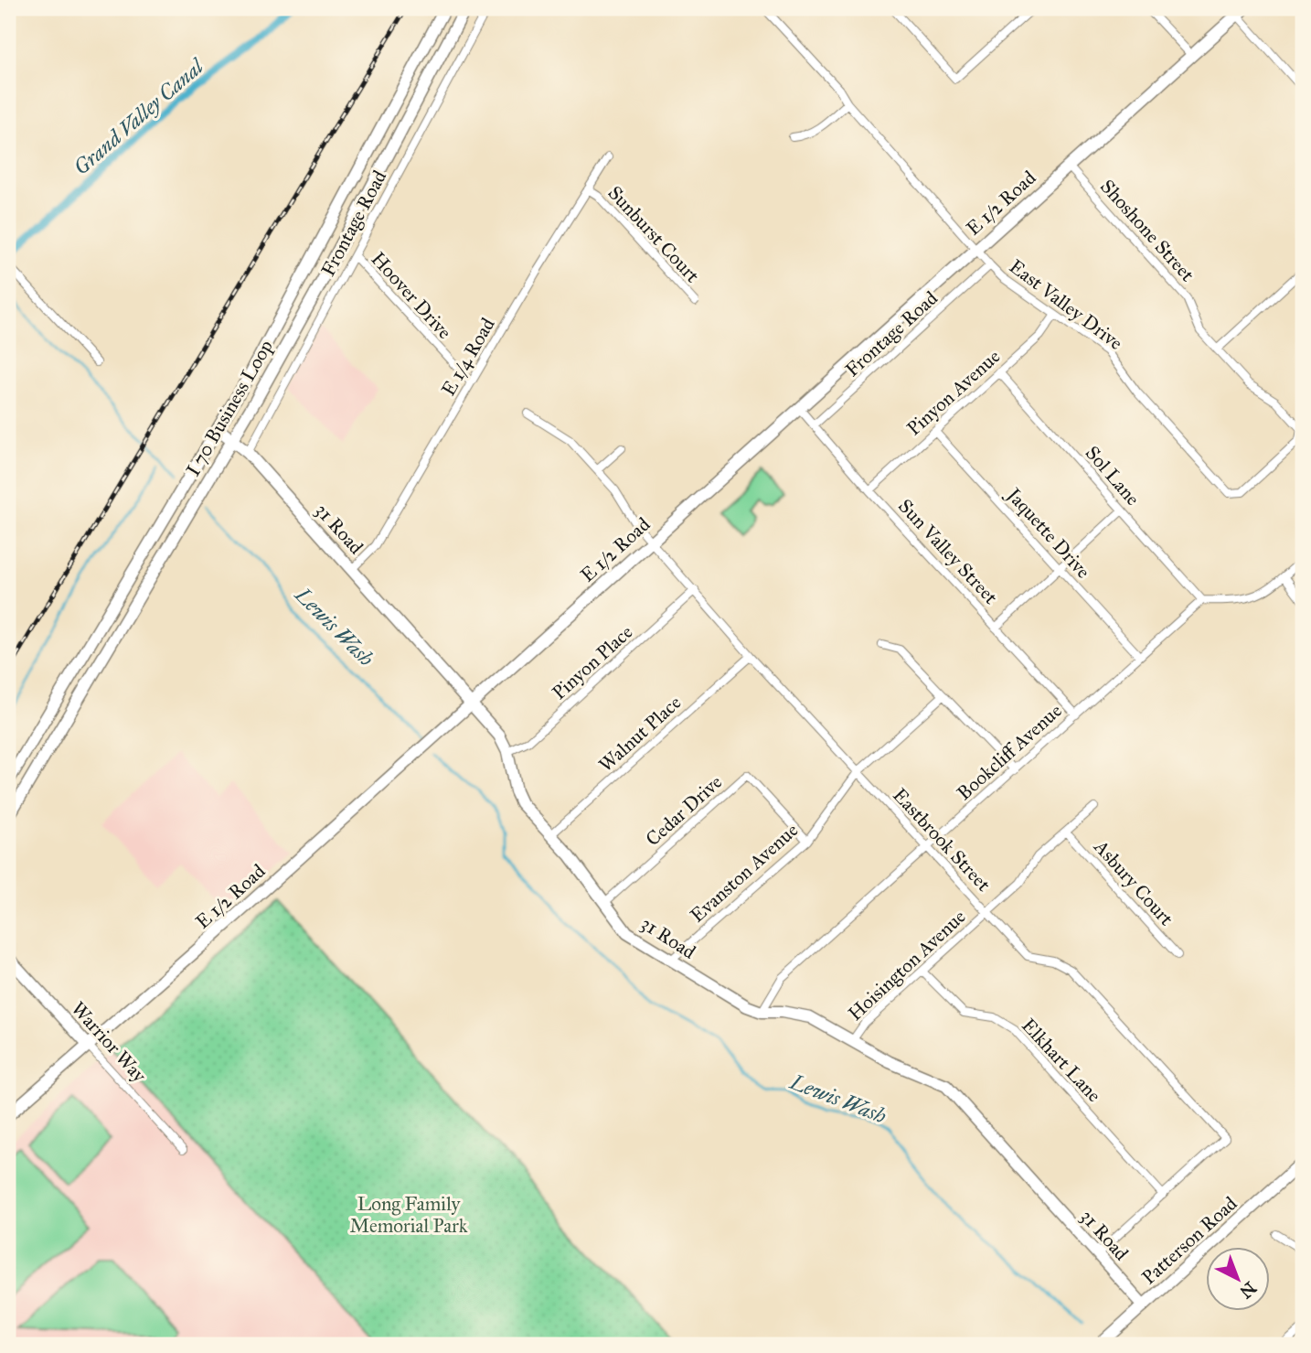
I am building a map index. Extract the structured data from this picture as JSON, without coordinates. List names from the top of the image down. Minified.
{"streets":{"main road":["E 1/2 Road","I 70 Business Loop","31 Road","Warrior Way","Patterson Road"],"street":["Frontage Road","Shoshone Street","Sunburst Court","Hoover Drive","East Valley Drive","E 1/4 Road","Pinyon Avenue","Sol Lane","Jaquette Drive","Sun Valley Street","Pinyon Place","Walnut Place","Bookcliff Avenue","Cedar Drive","Eastbrook Street","Evanston Avenue","Asbury Court","Hoisington Avenue","Elkhart Lane"]},"crossings":[["E 1/2 Road","Shoshone Street"],["E 1/2 Road","East Valley Drive"],["E 1/2 Road","31 Road"],["E 1/2 Road","Sun Valley Street"],["E 1/2 Road","Eastbrook Street"],["E 1/2 Road","Warrior Way"],["Frontage Road","Hoover Drive"],["Frontage Road","East Valley Drive"],["Frontage Road","31 Road"],["Frontage Road","Sun Valley Street"],["Shoshone Street","East Valley Drive"],["Sunburst Court","E 1/4 Road"],["Hoover Drive","E 1/4 Road"],["East Valley Drive","Pinyon Avenue"],["E 1/4 Road","31 Road"],["Pinyon Avenue","Sol Lane"],["Pinyon Avenue","Jaquette Drive"],["Pinyon Avenue","Sun Valley Street"],["I 70 Business Loop","31 Road"],["Sol Lane","Bookcliff Avenue"],["31 Road","Pinyon Place"],["31 Road","Walnut Place"],["31 Road","Bookcliff Avenue"],["31 Road","Cedar Drive"],["31 Road","Evanston Avenue"],["31 Road","Hoisington Avenue"],["31 Road","Patterson Road"],["Jaquette Drive","Bookcliff Avenue"],["Sun Valley Street","Bookcliff Avenue"],["Pinyon Place","Eastbrook Street"],["Walnut Place","Eastbrook Street"],["Bookcliff Avenue","Eastbrook Street"],["Cedar Drive","Evanston Avenue"],["Eastbrook Street","Evanston Avenue"],["Eastbrook Street","Hoisington Avenue"],["Eastbrook Street","Elkhart Lane"],["Asbury Court","Hoisington Avenue"],["Hoisington Avenue","Elkhart Lane"]],"water":["Grand Valley Canal","Lewis Wash"],"parks":["Long Family Memorial Park"],"north":"bottom right"}
